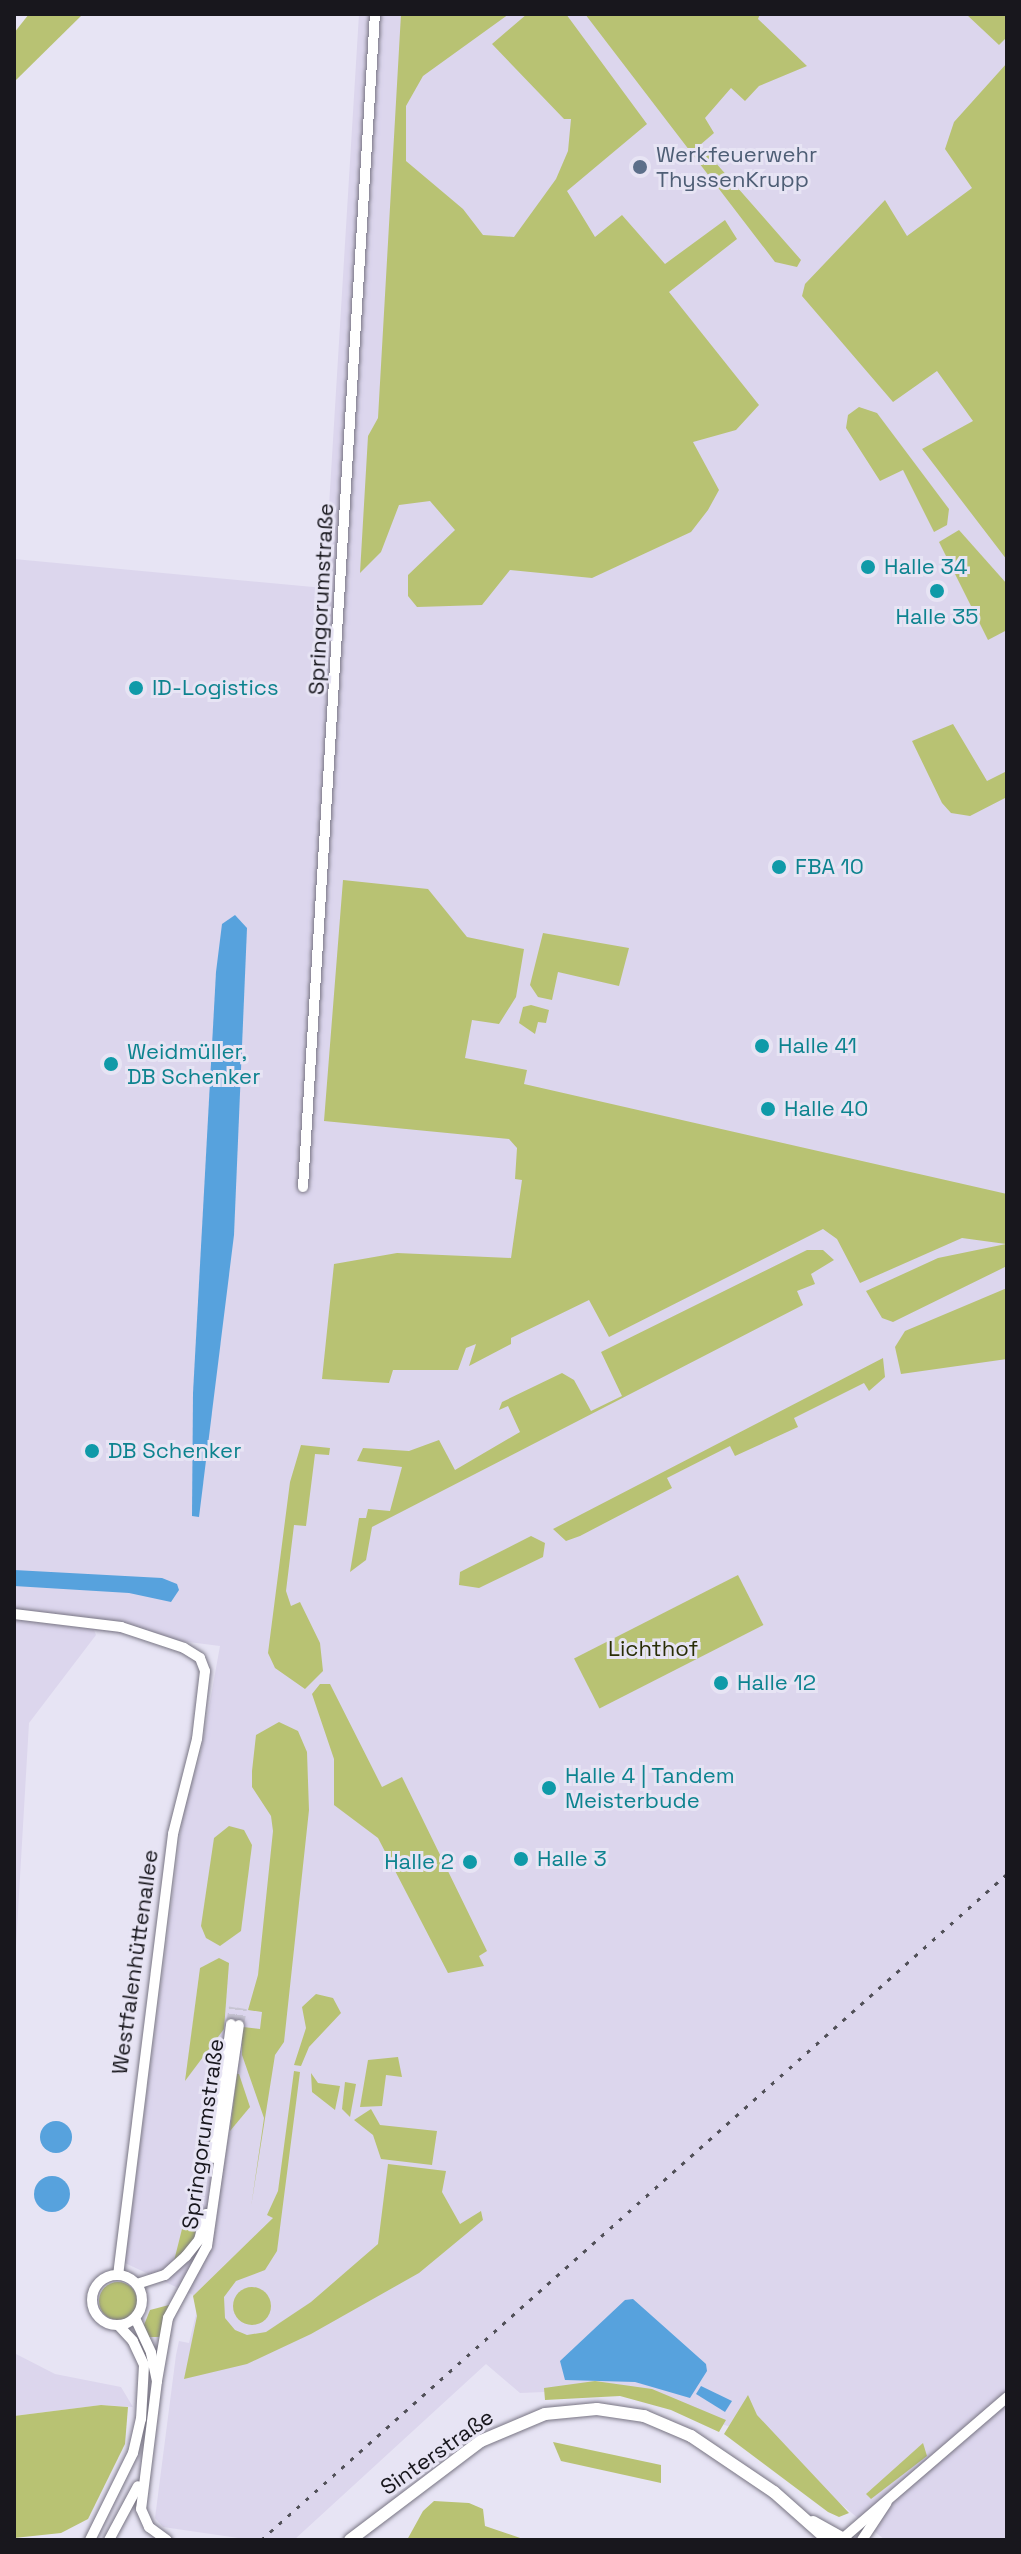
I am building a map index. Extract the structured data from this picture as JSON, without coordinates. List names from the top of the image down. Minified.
{"streets":{"street":["Springorumstraße","Westfalenhüttenallee","Sinterstraße"]},"crossings":[["Springorumstraße","Westfalenhüttenallee"]],"parks":["Lichthof"],"places":["Werkfeuerwehr ThyssenKrupp","Halle 34","Halle 35","ID-Logistics","FBA 10","Halle 41","Weidmüller, DB Schenker","Halle 40","DB Schenker","Halle 12","Halle 4 | Tandem Meisterbude","Halle 3","Halle 2"]}
